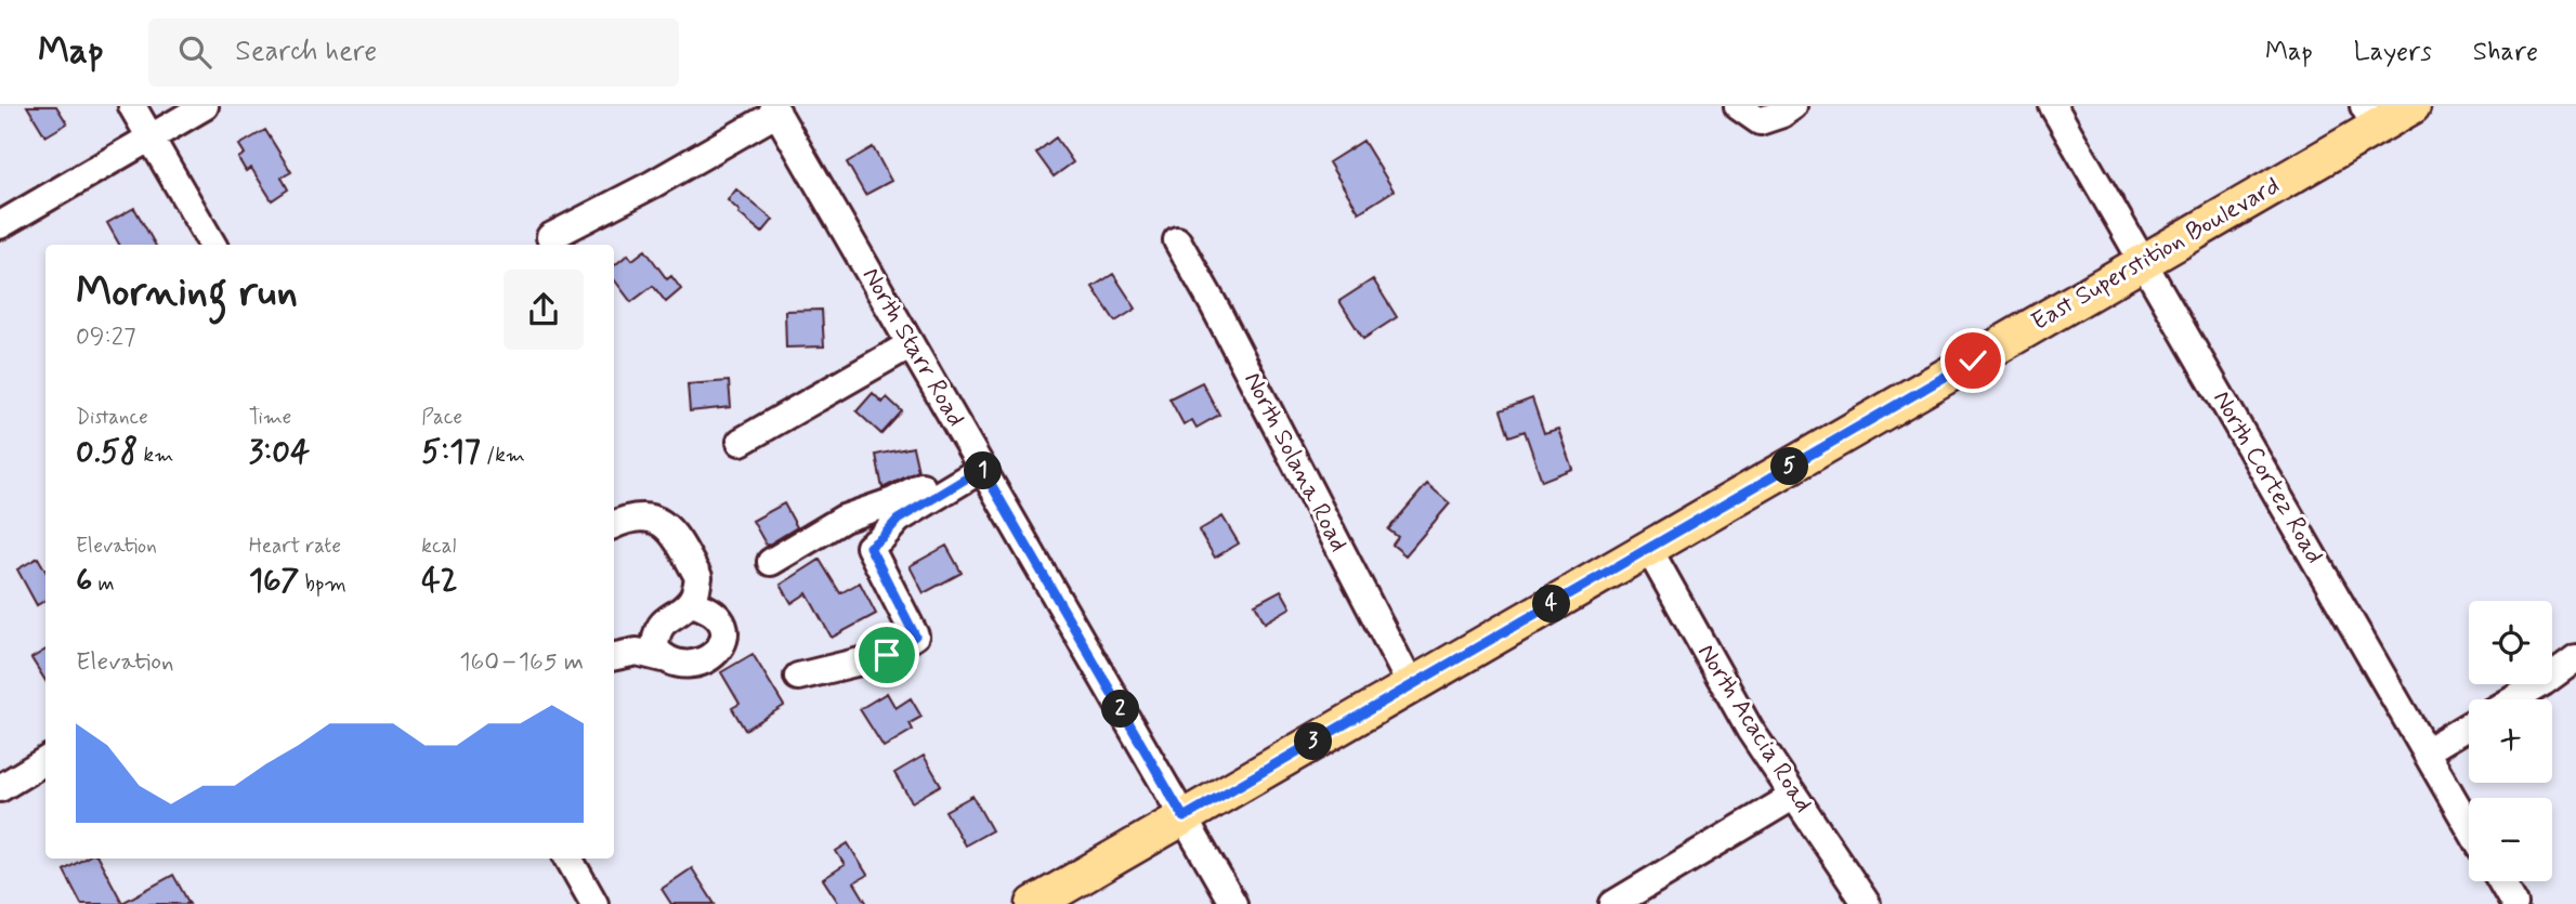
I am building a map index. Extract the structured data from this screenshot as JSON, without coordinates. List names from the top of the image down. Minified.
{"streets":{"main road":["East Superstition Boulevard"],"street":["North Starr Road","North Solana Road","North Cortez Road","North Acacia Road"]},"crossings":[["East Superstition Boulevard","North Starr Road"],["East Superstition Boulevard","North Solana Road"],["East Superstition Boulevard","North Cortez Road"],["East Superstition Boulevard","North Acacia Road"]],"page":{"header":"Map","search":"Search here","nav":["Map","Layers","Share"],"heading":["Morning run","09:27"],"stats":[["Distance","0.58 km"],["Time","3:04"],["Pace","5:17 /km"],["Elevation","6 m"],["Heart rate","167 bpm"],["kcal","42"]],"pins":["5","1","4","2","3"],"map_buttons":["+","−"],"chart":["Elevation","160–165 m"]}}
